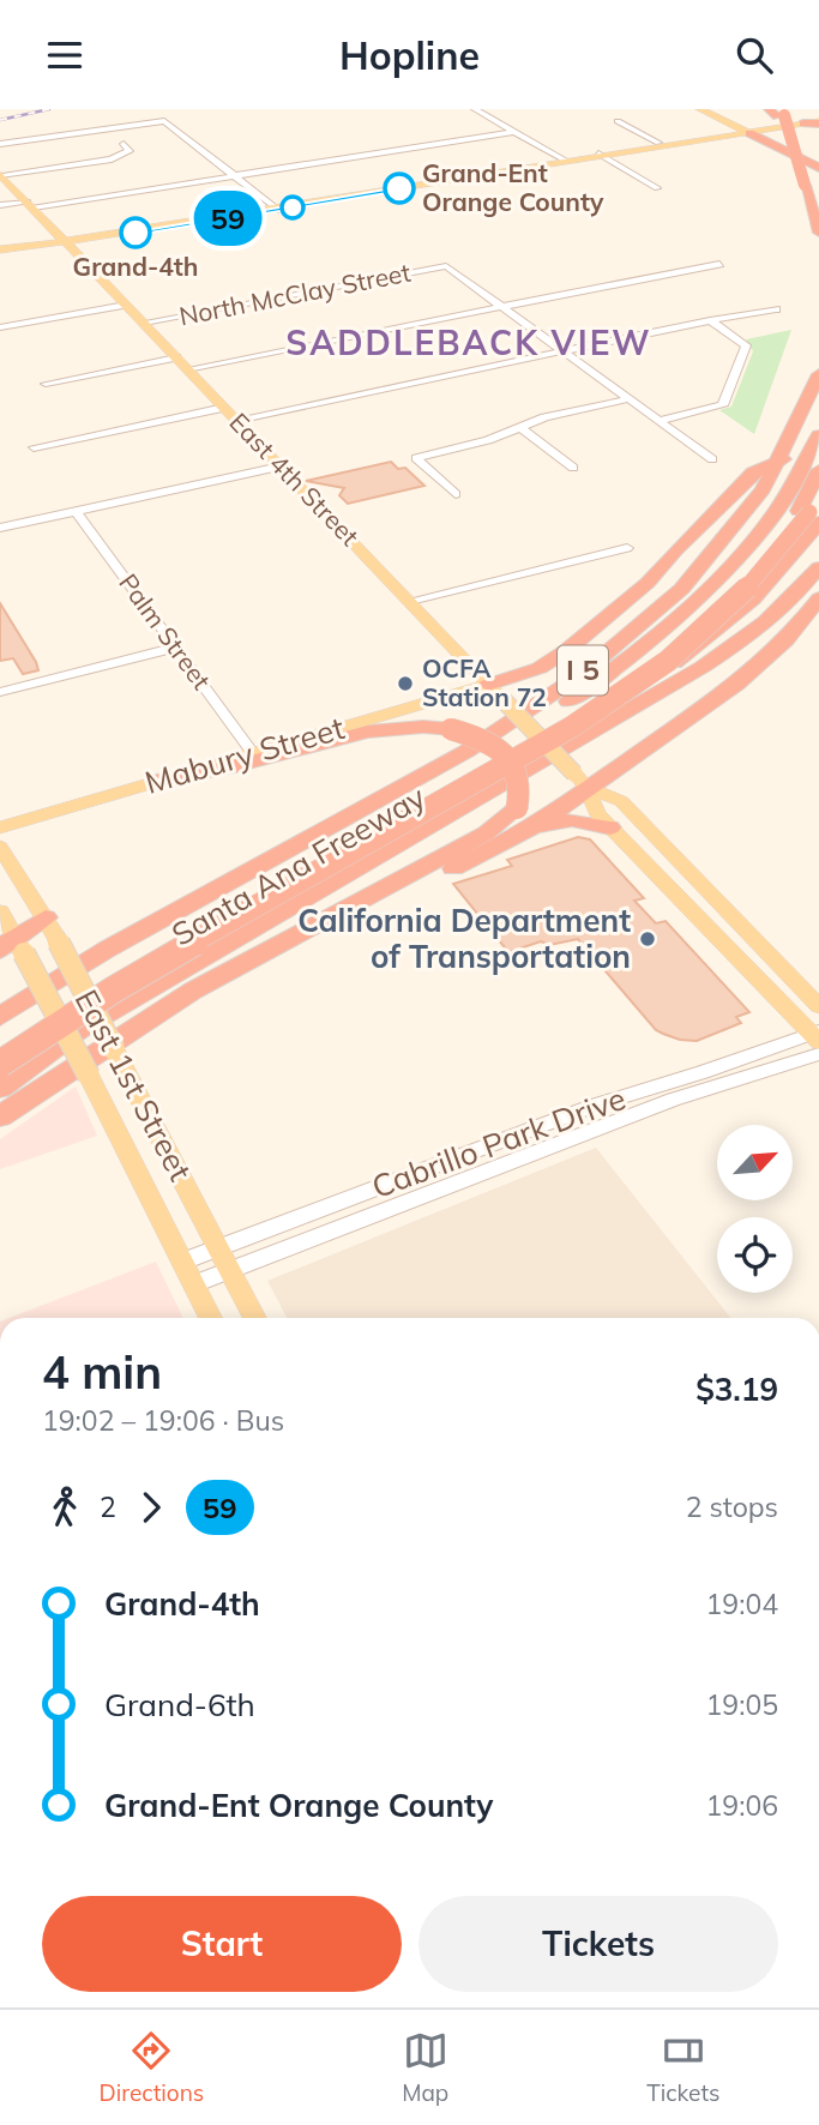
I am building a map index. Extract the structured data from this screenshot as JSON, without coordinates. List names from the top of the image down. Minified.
{"streets":{"highway":["I 5","Santa Ana Freeway"],"main road":["East 4th Street","Mabury Street","East 1st Street"],"street":["North McClay Street","Palm Street","Cabrillo Park Drive"]},"crossings":[["North McClay Street","East 4th Street"],["East 4th Street","Mabury Street"],["East 4th Street","Cabrillo Park Drive"],["Palm Street","Mabury Street"],["East 1st Street","Cabrillo Park Drive"]],"districts":["SADDLEBACK VIEW"],"places":["Grand-Ent Orange County","Grand-4th","OCFA Station 72","California Department of Transportation"],"lines":["bus line 59"],"north":"top right","page":{"header":"Hopline","on_map":"59","heading":["4 min","19:02 – 19:06 · Bus","$3.19"],"legs":["2","59","2 stops"],"list":[{"name":"Grand-4th","value":"19:04"},{"name":"Grand-6th","value":"19:05"},{"name":"Grand-Ent Orange County","value":"19:06"}],"buttons":["Start","Tickets"],"tabs":["Directions","Map","Tickets"]}}
